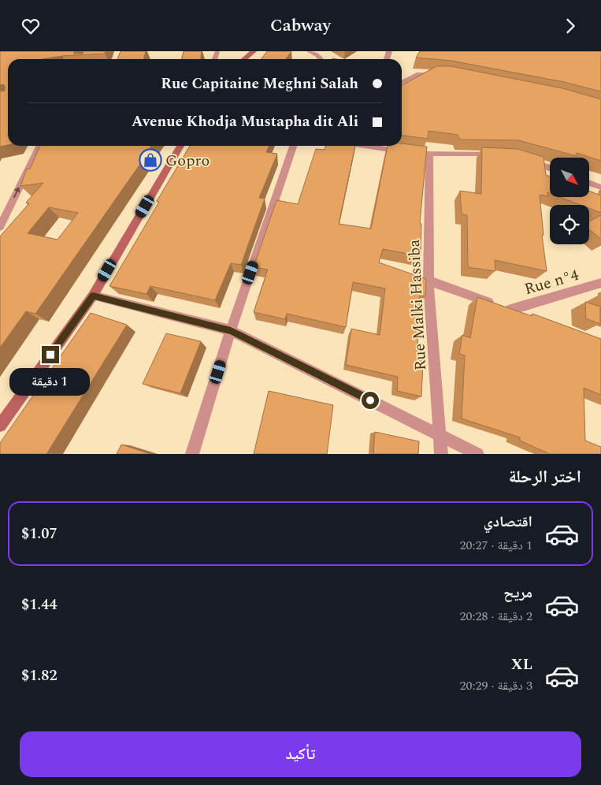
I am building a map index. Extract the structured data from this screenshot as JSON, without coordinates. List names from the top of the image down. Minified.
{"streets":{"street":["Rue n°4","Rue Malki Hassiba"]},"places":{"shop":["Gopro"]},"north":"bottom right","page":{"header":"Cabway","banner":["Rue Capitaine Meghni Salah","Avenue Khodja Mustapha dit Ali"],"bubble":"1 دقيقة","heading":"اختر الرحلة","list":[{"name":"اقتصادي","note":"1 دقيقة · 20:27","value":"$1.07"},{"name":"مريح","note":"2 دقيقة · 20:28","value":"$1.44"},{"name":"XL","note":"3 دقيقة · 20:29","value":"$1.82"}],"buttons":"تأكيد"}}
